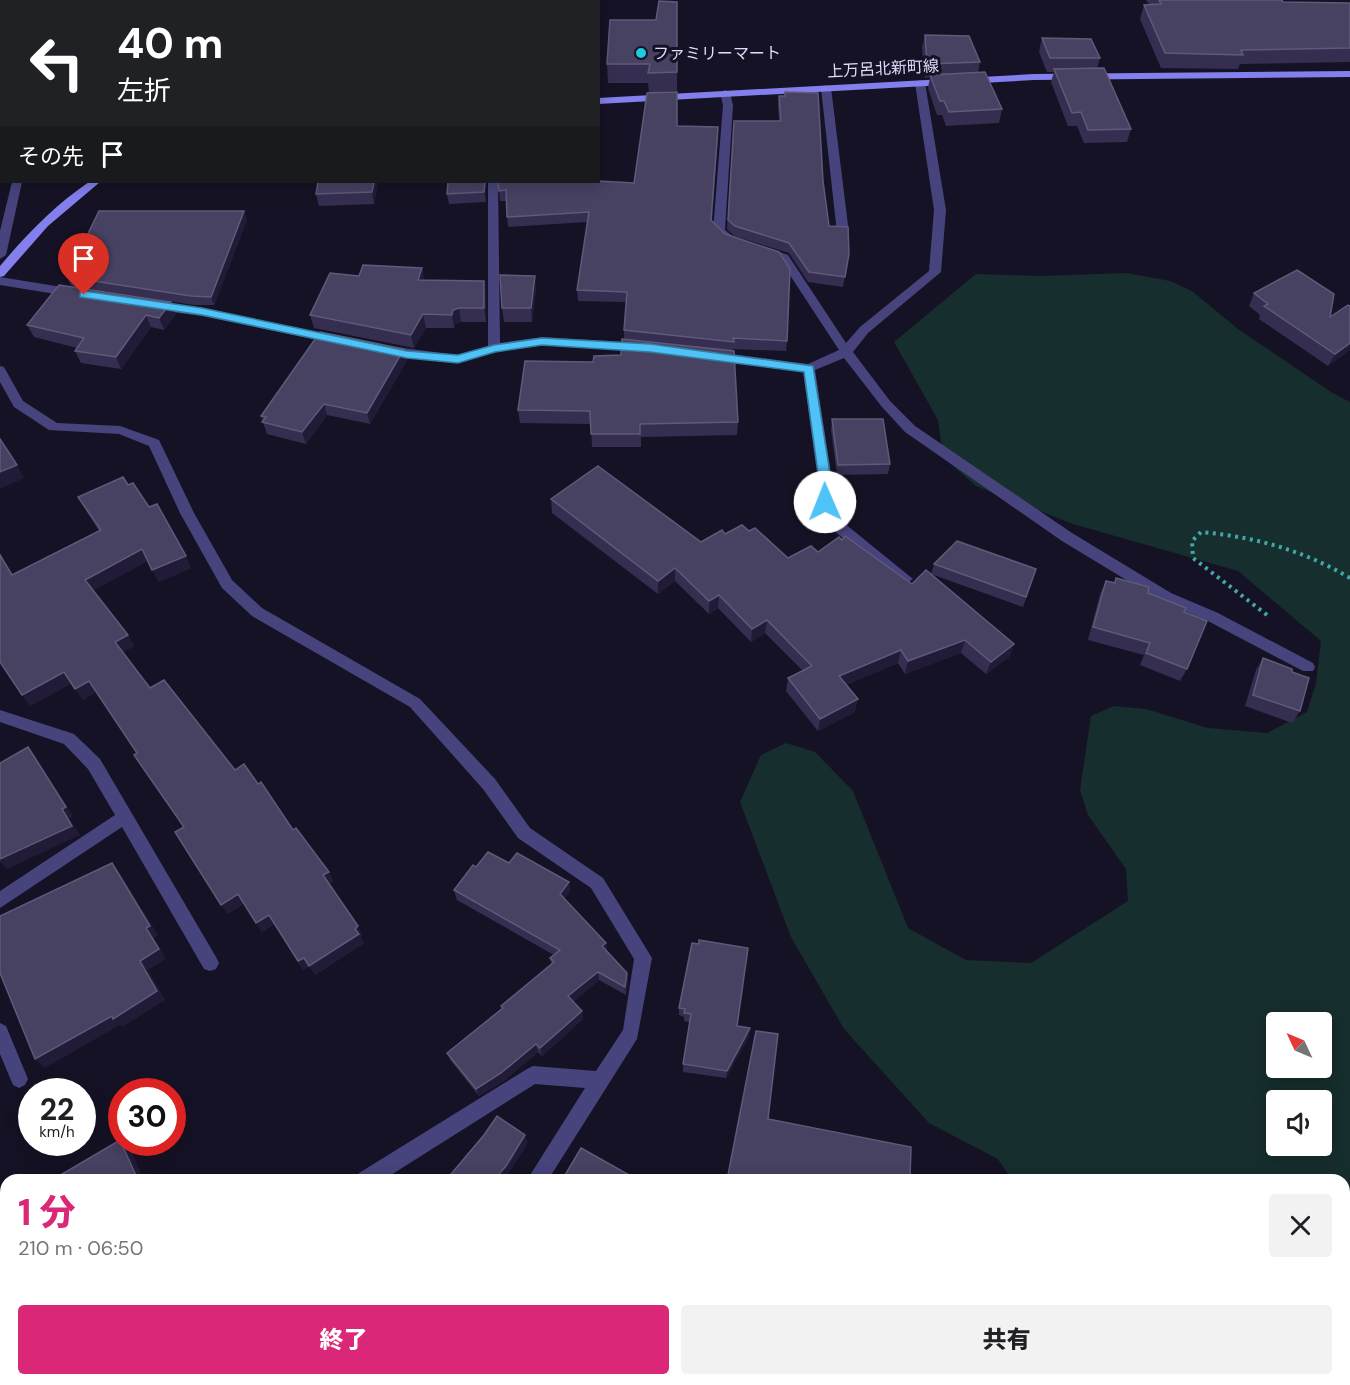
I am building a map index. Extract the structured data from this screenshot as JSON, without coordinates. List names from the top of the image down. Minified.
{"streets":{"main road":["上万呂北新町線"]},"places":["ファミリーマート"],"north":"top left","page":{"turn":["40 m","左折"],"then":"その先","speed":"22 km/h","limit":"30","heading":["1 分","210 m · 06:50"],"buttons":["終了","共有"]}}
